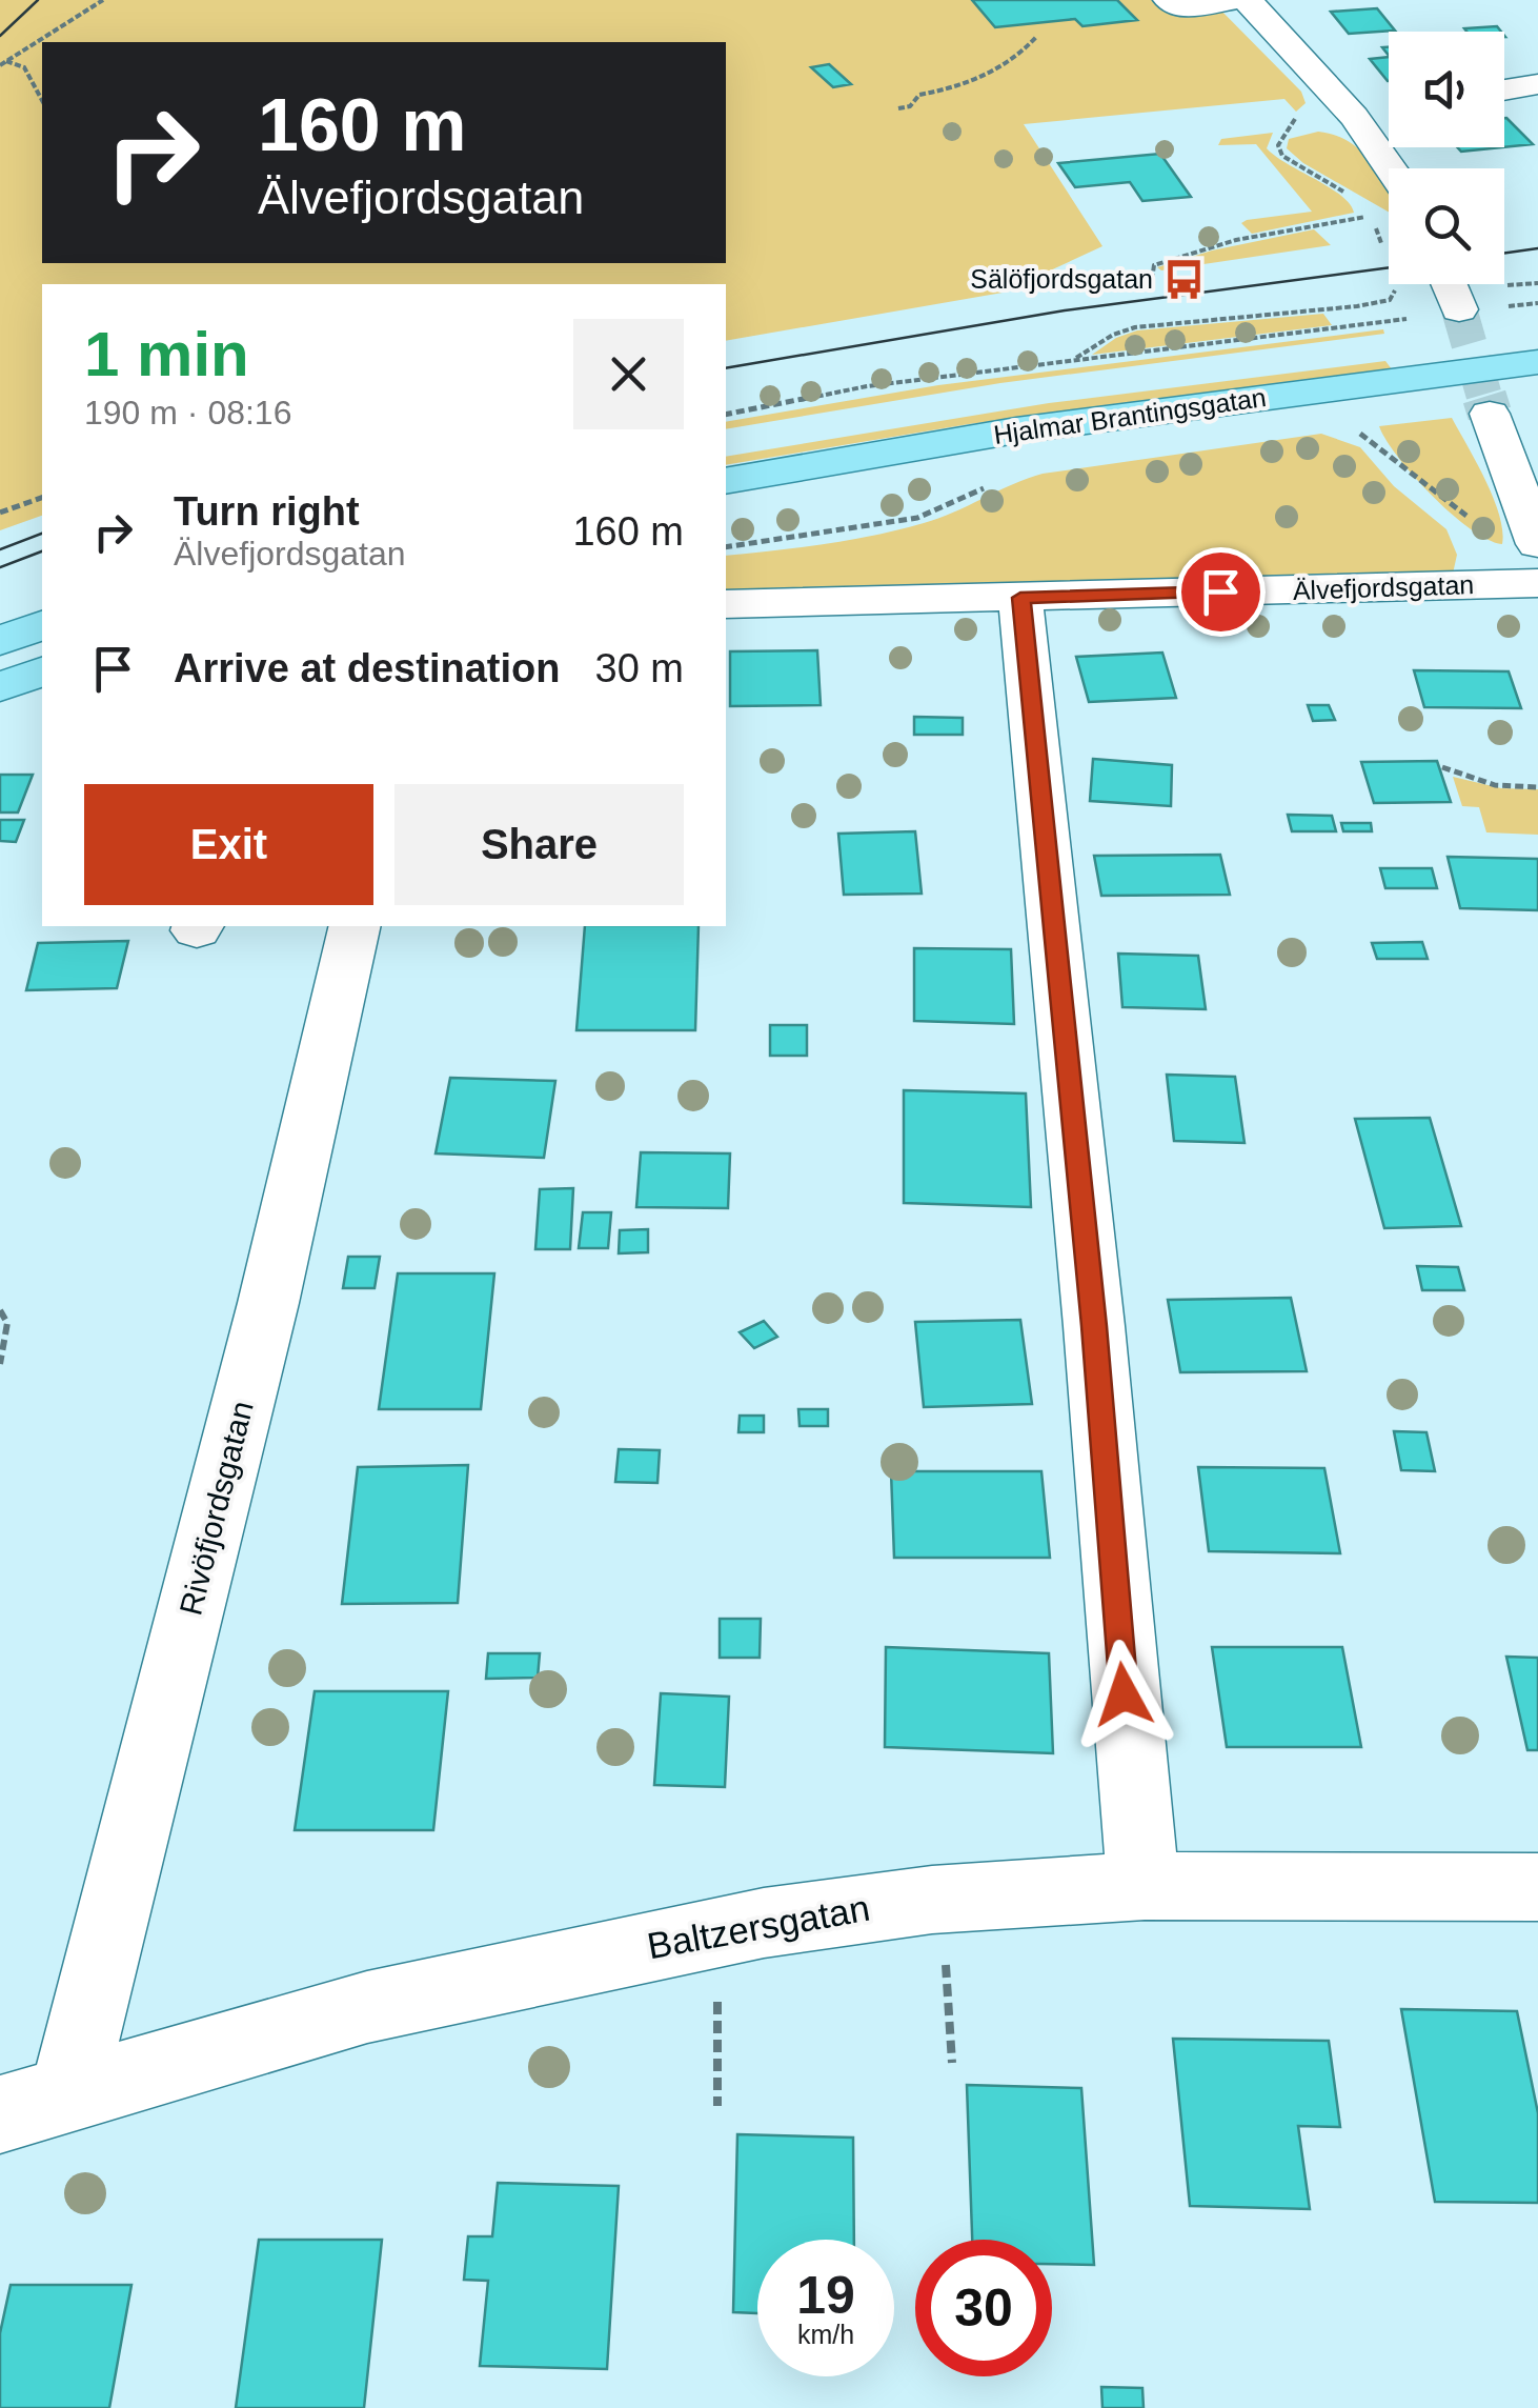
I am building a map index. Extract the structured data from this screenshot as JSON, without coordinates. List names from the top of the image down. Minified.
{"streets":{"main road":["Hjalmar Brantingsgatan"],"street":["Älvefjordsgatan","Rivöfjordsgatan","Baltzersgatan"]},"crossings":[["Rivöfjordsgatan","Baltzersgatan"]],"places":{"bus stop":["Sälöfjordsgatan"]},"page":{"turn":["160 m","Älvefjordsgatan"],"heading":["1 min","190 m · 08:16"],"list":[{"name":"Turn right","note":"Älvefjordsgatan","value":"160 m"},{"name":"Arrive at destination","value":"30 m"}],"buttons":["Exit","Share"],"speed":"19 km/h","limit":"30"}}
